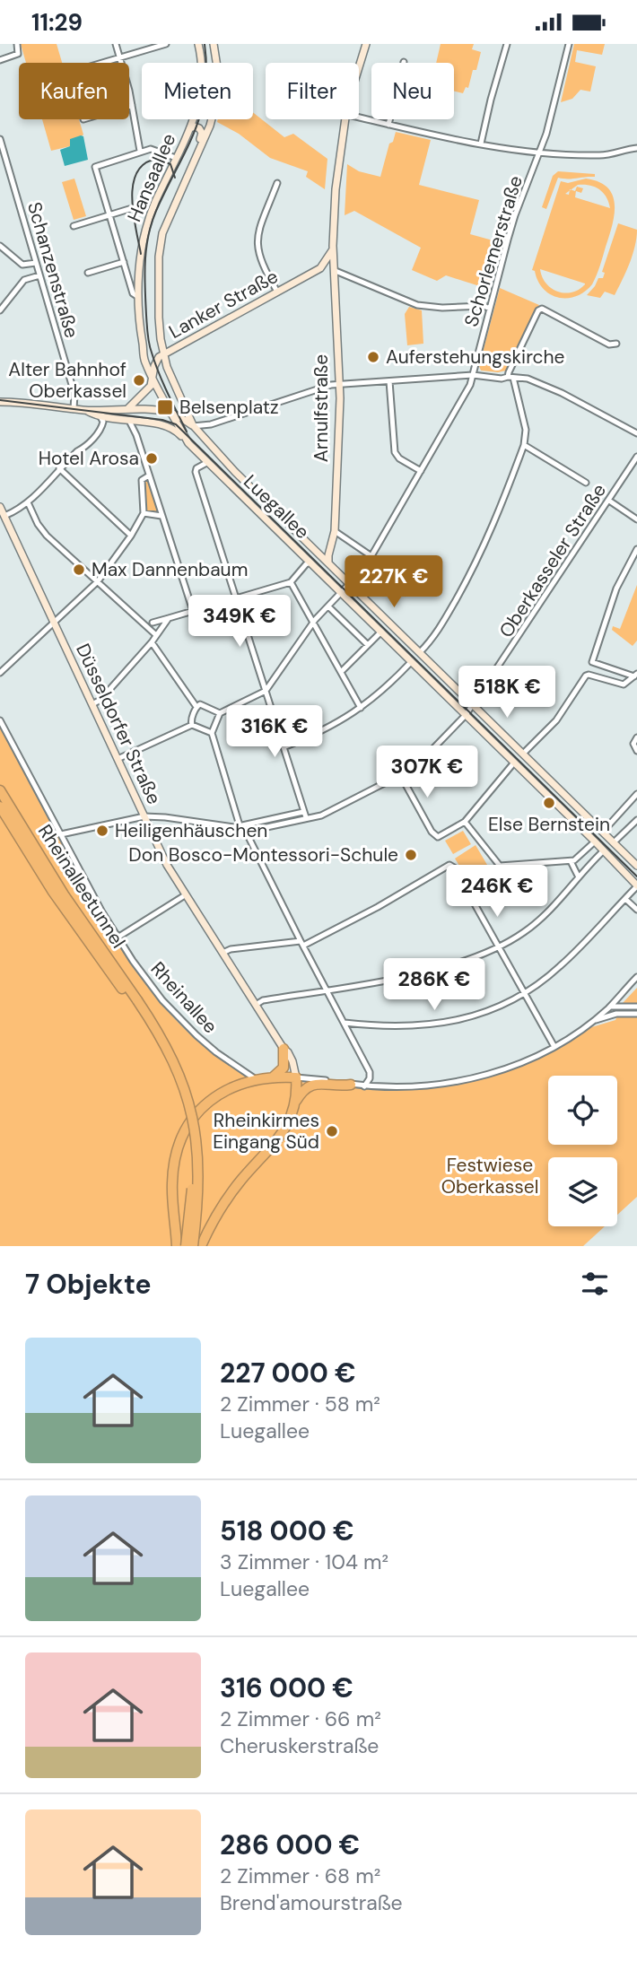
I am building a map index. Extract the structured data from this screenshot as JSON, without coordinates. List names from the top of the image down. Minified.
{"streets":{"highway":["Rheinalleetunnel"],"main road":["Hansaallee","Lanker Straße","Arnulfstraße","Luegallee","Düsseldorfer Straße"],"street":["Schorlemerstraße","Schanzenstraße","Oberkasseler Straße","Rheinallee"]},"crossings":[["Hansaallee","Lanker Straße"],["Hansaallee","Luegallee"],["Schorlemerstraße","Luegallee"],["Lanker Straße","Arnulfstraße"],["Lanker Straße","Luegallee"],["Arnulfstraße","Luegallee"],["Luegallee","Oberkasseler Straße"],["Oberkasseler Straße","Düsseldorfer Straße"],["Oberkasseler Straße","Rheinallee"]],"parks":["Festwiese Oberkassel"],"places":{"other":["Auferstehungskirche","Alter Bahnhof Oberkassel","Hotel Arosa","Max Dannenbaum","Else Bernstein","Heiligenhäuschen","Don Bosco-Montessori-Schule","Rheinkirmes Eingang Süd"],"transit":["Belsenplatz"]},"page":{"status":"11:29","chip":["Kaufen","Mieten","Filter","Neu"],"price":["227K €","349K €","518K €","316K €","307K €","246K €","286K €"],"heading":"7 Objekte","list":[{"name":"227 000 €","note":"2 Zimmer · 58 m² · Luegallee"},{"name":"518 000 €","note":"3 Zimmer · 104 m² · Luegallee"},{"name":"316 000 €","note":"2 Zimmer · 66 m² · Cheruskerstraße"},{"name":"286 000 €","note":"2 Zimmer · 68 m² · Brend'amourstraße"}]}}
